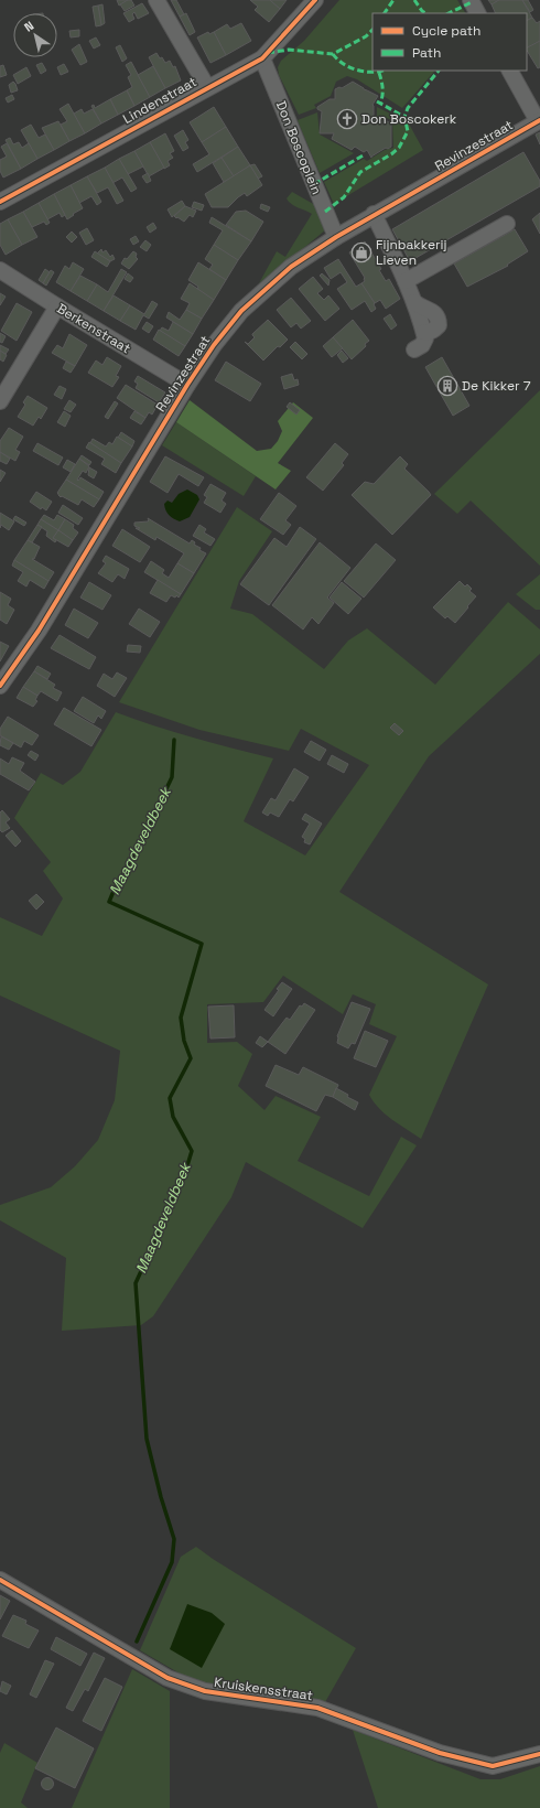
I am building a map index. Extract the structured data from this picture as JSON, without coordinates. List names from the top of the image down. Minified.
{"streets":{"street":["Lindenstraat","Revinzestraat","Don Boscoplein","Berkenstraat","Kruiskensstraat"]},"crossings":[["Lindenstraat","Don Boscoplein"],["Revinzestraat","Don Boscoplein"],["Revinzestraat","Berkenstraat"]],"water":["Maagdeveldbeek"],"places":{"church":["Don Boscokerk"],"shop":["Fijnbakkerij Lieven"],"building":["De Kikker 7"]},"legend":["Cycle path","Path"],"north":"top left"}
